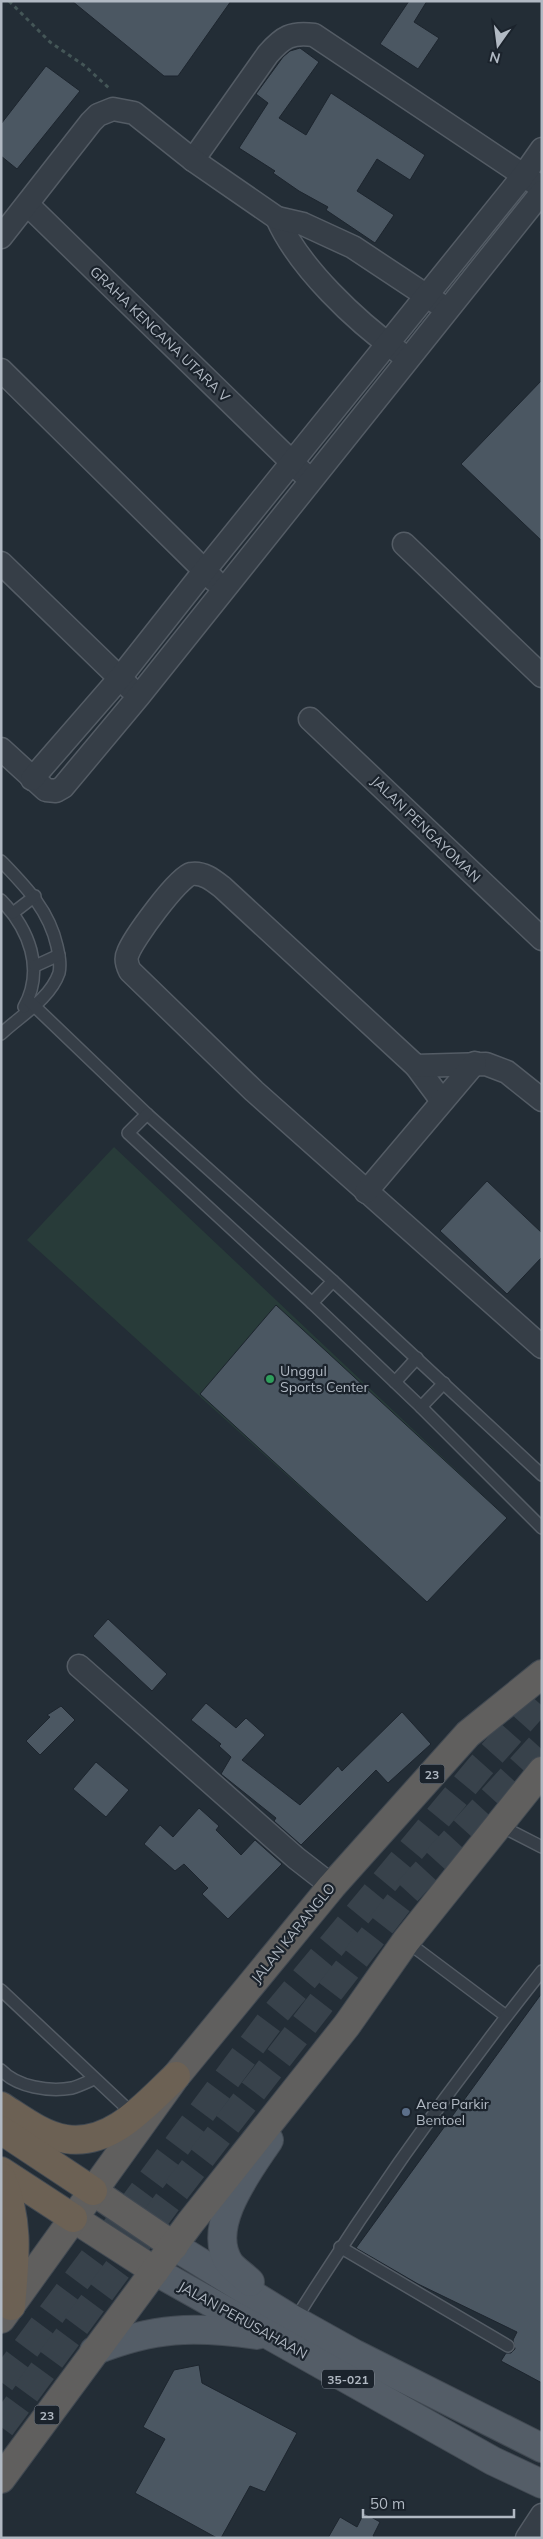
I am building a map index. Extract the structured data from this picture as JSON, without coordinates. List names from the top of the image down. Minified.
{"streets":{"highway":["23","JALAN KARANGLO"],"main road":["JALAN PERUSAHAAN","35-021"],"street":["GRAHA KENCANA UTARA V","JALAN PENGAYOMAN"]},"crossings":[["23","JALAN PERUSAHAAN"],["23","35-021"],["JALAN PERUSAHAAN","35-021"]],"places":["Unggul Sports Center","Area Parkir Bentoel"],"scale_bar":"50 m","north":"bottom"}
